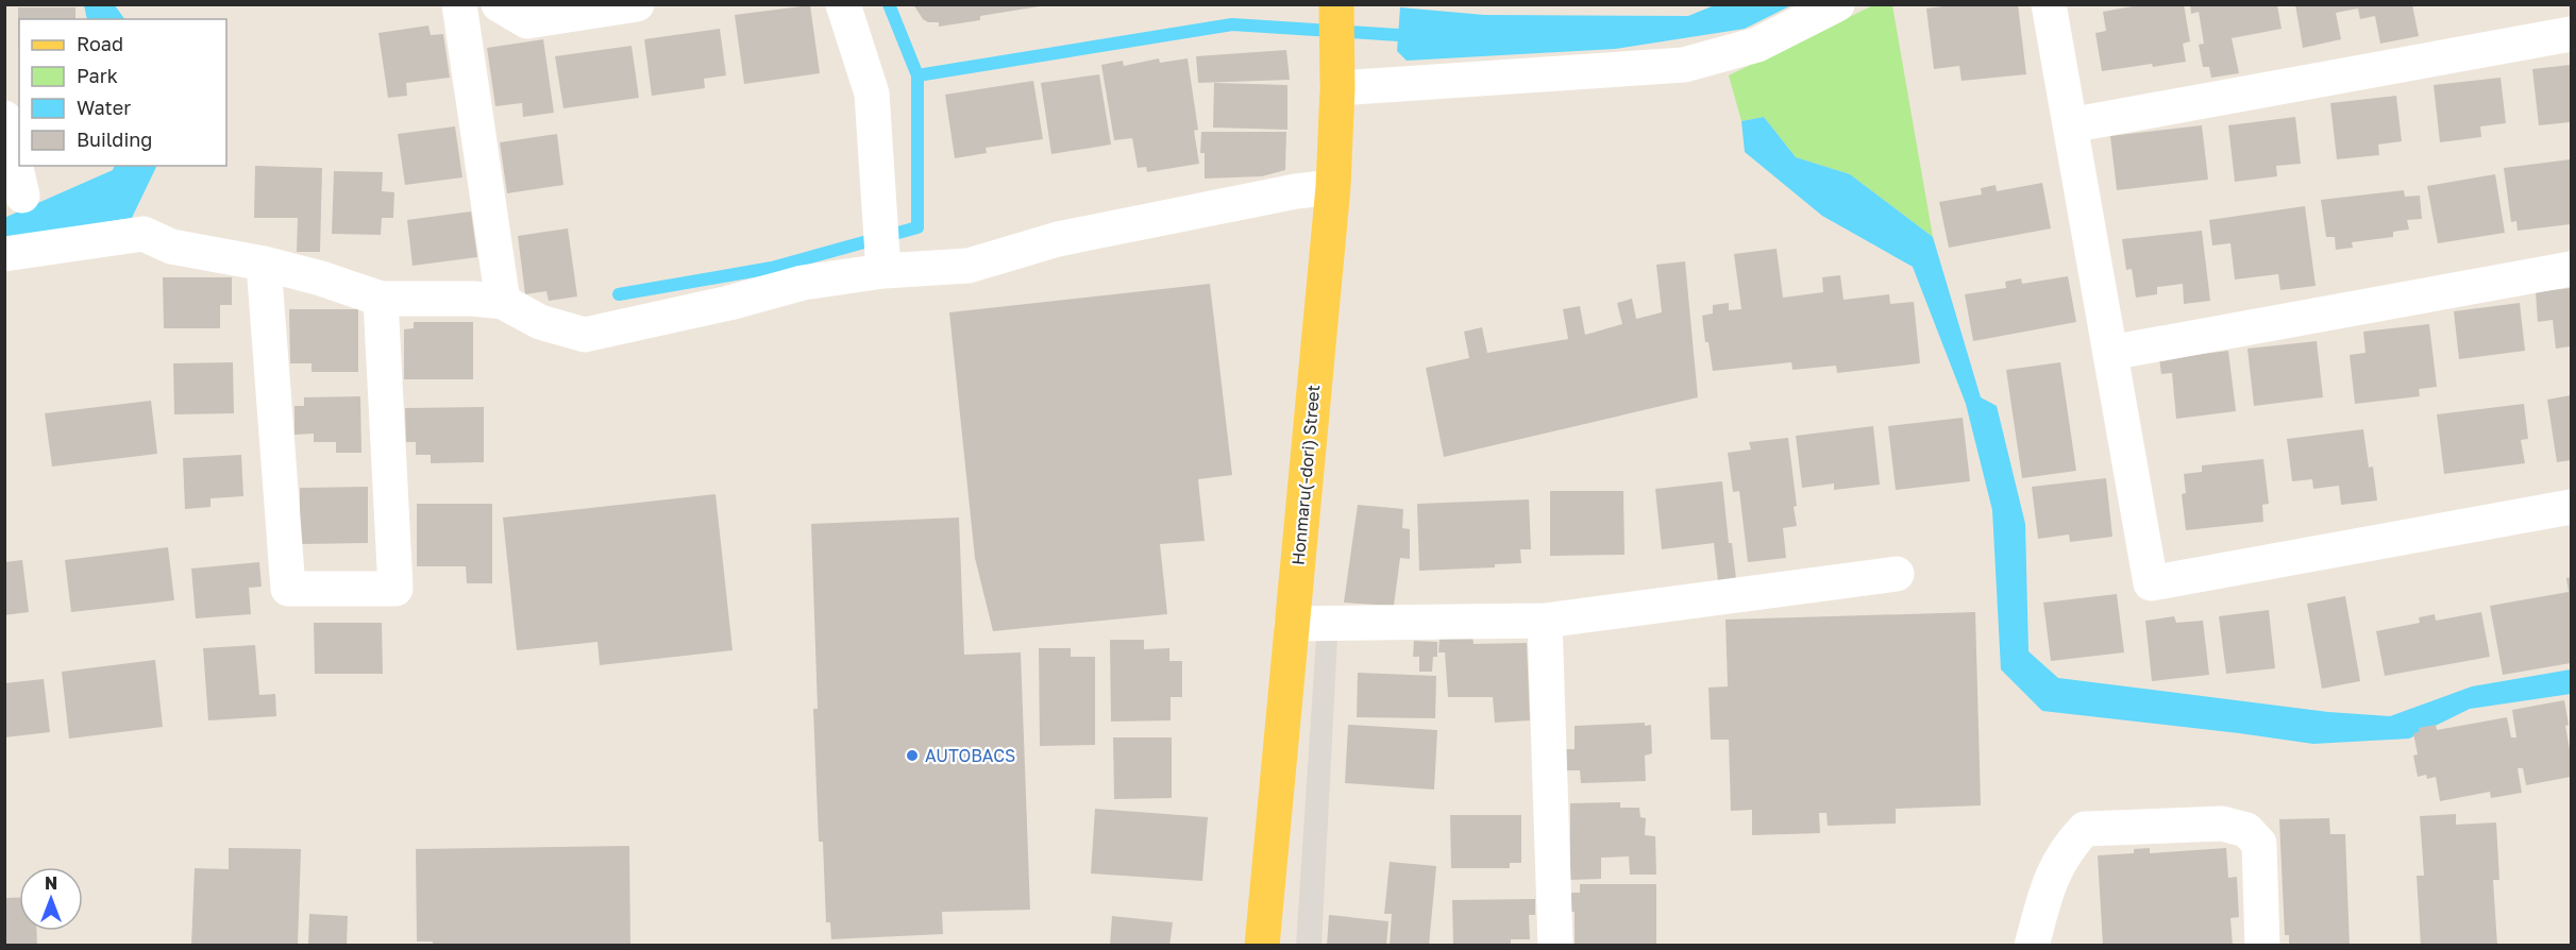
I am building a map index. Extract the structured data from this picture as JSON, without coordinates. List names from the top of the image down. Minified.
{"streets":{"main road":["Honmaru(-dori) Street"]},"places":["AUTOBACS"],"legend":["Road","Park","Water","Building"],"north":"top"}
